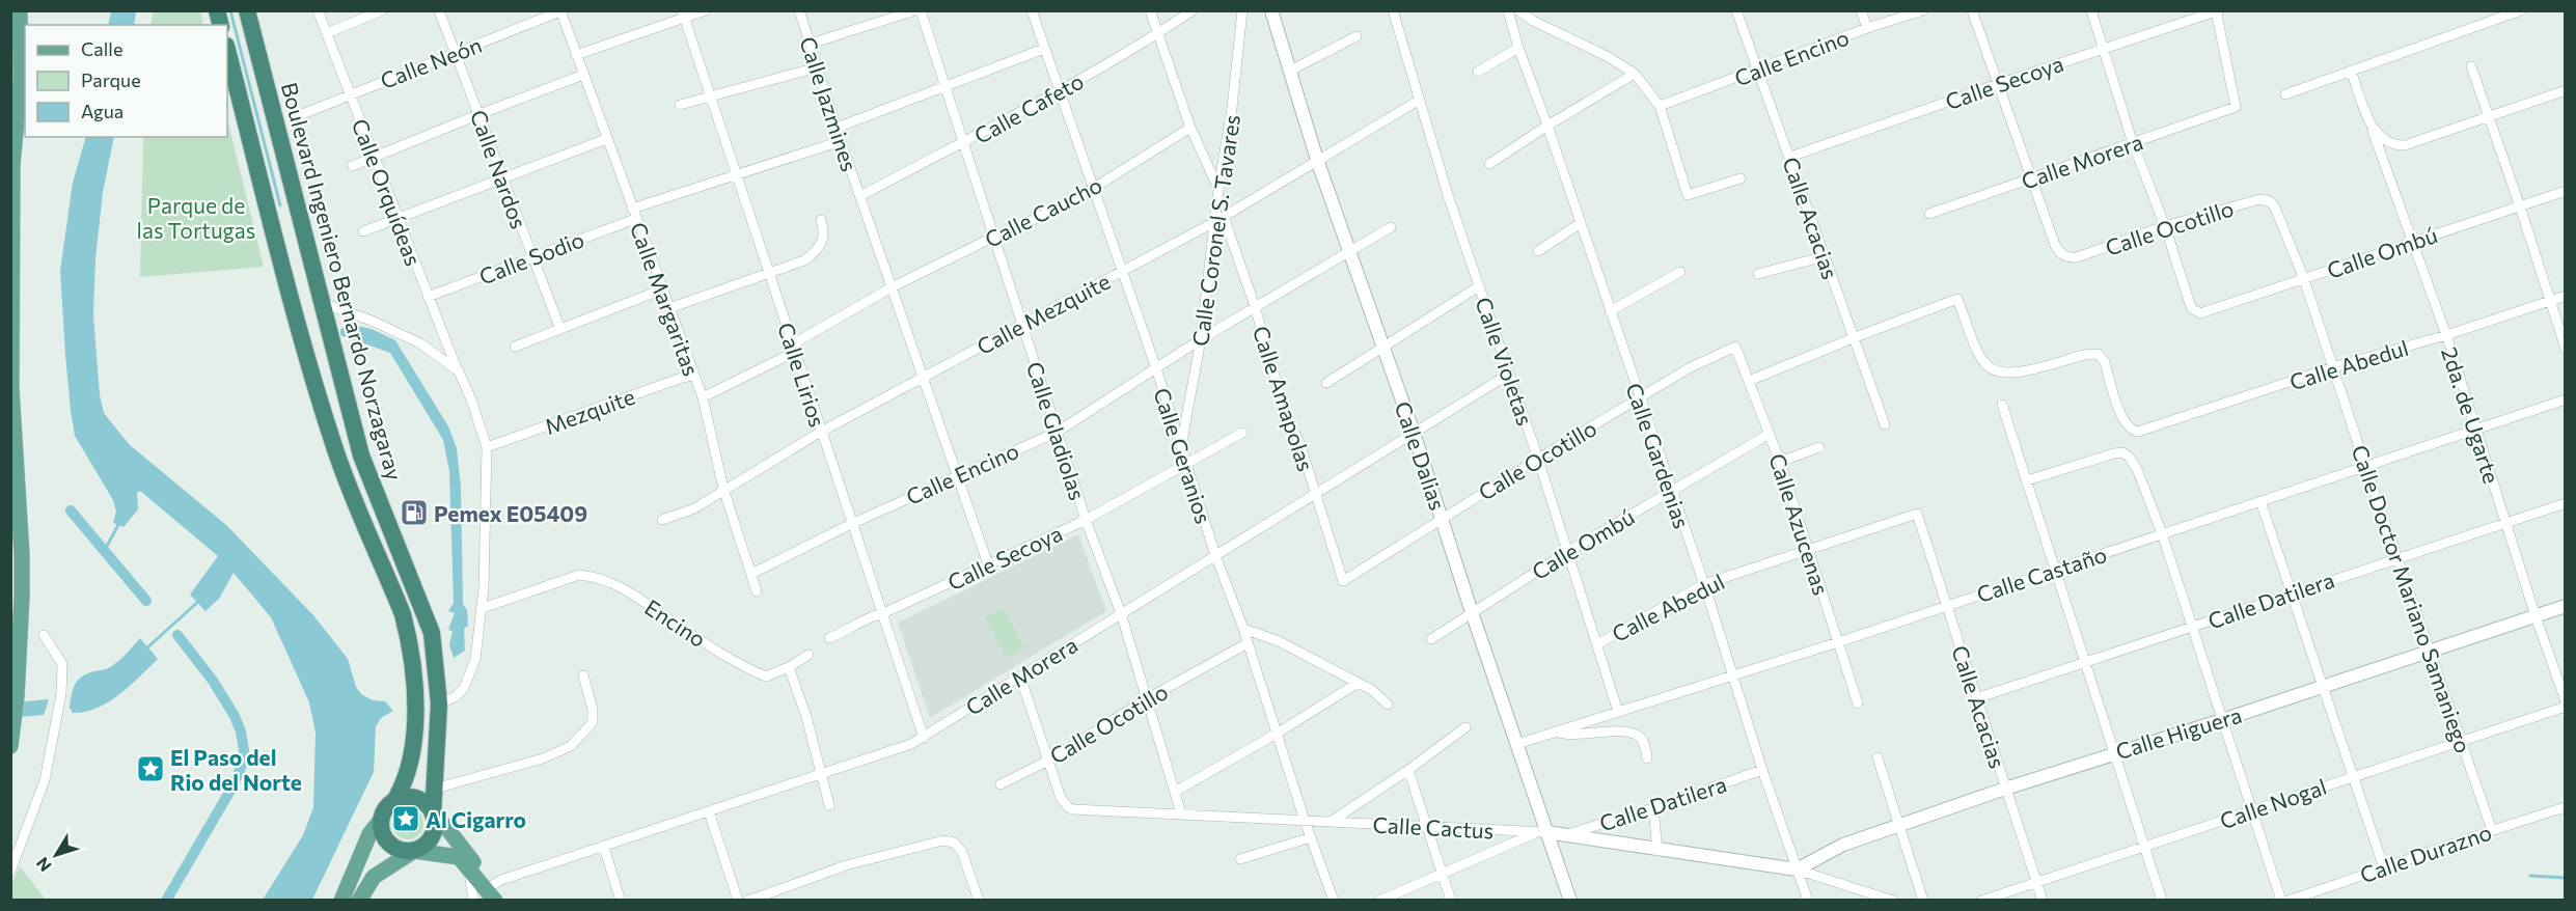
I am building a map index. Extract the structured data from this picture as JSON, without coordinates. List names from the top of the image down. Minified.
{"streets":{"highway":["Boulevard Ingeniero Bernardo Norzagaray"],"street":["Calle Encino","Calle Neón","Calle Secoya","Calle Jazmines","Calle Cafeto","Calle Morera","Calle Nardos","Calle Orquídeas","Calle Caucho","Calle Acacias","Calle Ocotillo","Calle Coronel S. Tavares","Calle Ombú","Calle Sodio","Calle Margaritas","Calle Mezquite","Calle Violetas","Calle Abedul","Calle Lirios","Calle Amapolas","Mezquite","2da. de Ugarte","Calle Gladiolas","Calle Geranios","Calle Dalias","Calle Gardenias","Calle Azucenas","Calle Castaño","Calle Doctor Mariano Samaniego","Calle Datilera","Encino","Calle Higuera","Calle Nogal","Calle Cactus","Calle Durazno"]},"crossings":[["Calle Encino","Calle Acacias"],["Calle Encino","Calle Coronel S. Tavares"],["Calle Encino","Calle Margaritas"],["Calle Encino","Calle Lirios"],["Calle Encino","Calle Amapolas"],["Calle Encino","Calle Gladiolas"],["Calle Encino","Calle Geranios"],["Calle Encino","Calle Dalias"],["Calle Neón","Calle Nardos"],["Calle Neón","Calle Orquídeas"],["Calle Neón","Calle Margaritas"],["Calle Secoya","Calle Morera"],["Calle Secoya","Calle Acacias"],["Calle Secoya","Calle Lirios"],["Calle Secoya","Calle Gladiolas"],["Calle Secoya","Calle Geranios"],["Calle Jazmines","Calle Cafeto"],["Calle Cafeto","Calle Gladiolas"],["Calle Cafeto","Calle Geranios"],["Calle Morera","Calle Ocotillo"],["Calle Morera","Calle Violetas"],["Calle Morera","Calle Lirios"],["Calle Morera","Calle Amapolas"],["Calle Morera","Calle Gladiolas"],["Calle Morera","Calle Geranios"],["Calle Morera","Calle Dalias"],["Calle Nardos","Calle Sodio"],["Calle Orquídeas","Calle Sodio"],["Calle Orquídeas","Boulevard Ingeniero Bernardo Norzagaray"],["Calle Orquídeas","Mezquite"],["Calle Orquídeas","Encino"],["Calle Caucho","Calle Margaritas"],["Calle Caucho","Calle Lirios"],["Calle Caucho","Calle Gladiolas"],["Calle Caucho","Calle Geranios"],["Calle Acacias","Calle Abedul"],["Calle Acacias","Calle Castaño"],["Calle Acacias","Calle Datilera"],["Calle Acacias","Calle Higuera"],["Calle Acacias","Calle Nogal"],["Calle Ocotillo","Calle Ombú"],["Calle Ocotillo","Calle Violetas"],["Calle Ocotillo","Calle Amapolas"],["Calle Ocotillo","Calle Gladiolas"],["Calle Ocotillo","Calle Geranios"],["Calle Ocotillo","Calle Dalias"],["Calle Ocotillo","Calle Gardenias"],["Calle Ocotillo","Calle Azucenas"],["Calle Ocotillo","Calle Doctor Mariano Samaniego"],["Calle Ocotillo","Calle Cactus"],["Calle Coronel S. Tavares","Calle Mezquite"],["Calle Coronel S. Tavares","Calle Amapolas"],["Calle Coronel S. Tavares","Calle Geranios"],["Calle Ombú","Calle Violetas"],["Calle Ombú","2da. de Ugarte"],["Calle Ombú","Calle Dalias"],["Calle Ombú","Calle Gardenias"],["Calle Ombú","Calle Azucenas"],["Calle Ombú","Calle Doctor Mariano Samaniego"],["Calle Sodio","Calle Margaritas"],["Calle Margaritas","Calle Mezquite"],["Calle Margaritas","Mezquite"],["Calle Mezquite","Calle Violetas"],["Calle Mezquite","Calle Lirios"],["Calle Mezquite","Calle Amapolas"],["Calle Mezquite","Calle Gladiolas"],["Calle Mezquite","Calle Geranios"],["Calle Mezquite","Calle Dalias"],["Calle Violetas","Calle Abedul"],["Calle Violetas","Calle Castaño"],["Calle Abedul","2da. de Ugarte"],["Calle Abedul","Calle Gardenias"],["Calle Abedul","Calle Azucenas"],["Calle Abedul","Calle Doctor Mariano Samaniego"],["2da. de Ugarte","Calle Castaño"],["2da. de Ugarte","Calle Datilera"],["2da. de Ugarte","Calle Higuera"],["Calle Gladiolas","Calle Cactus"],["Calle Geranios","Calle Cactus"],["Calle Dalias","Calle Castaño"],["Calle Dalias","Calle Cactus"],["Calle Gardenias","Calle Castaño"],["Calle Gardenias","Calle Datilera"],["Calle Gardenias","Calle Higuera"],["Calle Gardenias","Calle Cactus"],["Calle Azucenas","Calle Castaño"],["Calle Castaño","Calle Doctor Mariano Samaniego"],["Calle Doctor Mariano Samaniego","Calle Datilera"],["Calle Doctor Mariano Samaniego","Calle Higuera"],["Calle Doctor Mariano Samaniego","Calle Nogal"],["Calle Doctor Mariano Samaniego","Calle Durazno"],["Calle Datilera","Calle Cactus"],["Calle Higuera","Calle Cactus"]],"parks":["Parque de las Tortugas"],"places":{"fuel station":["Pemex E05409"],"place":["El Paso del Rio del Norte","Al Cigarro"]},"legend":["Calle","Parque","Agua"],"north":"bottom left"}
